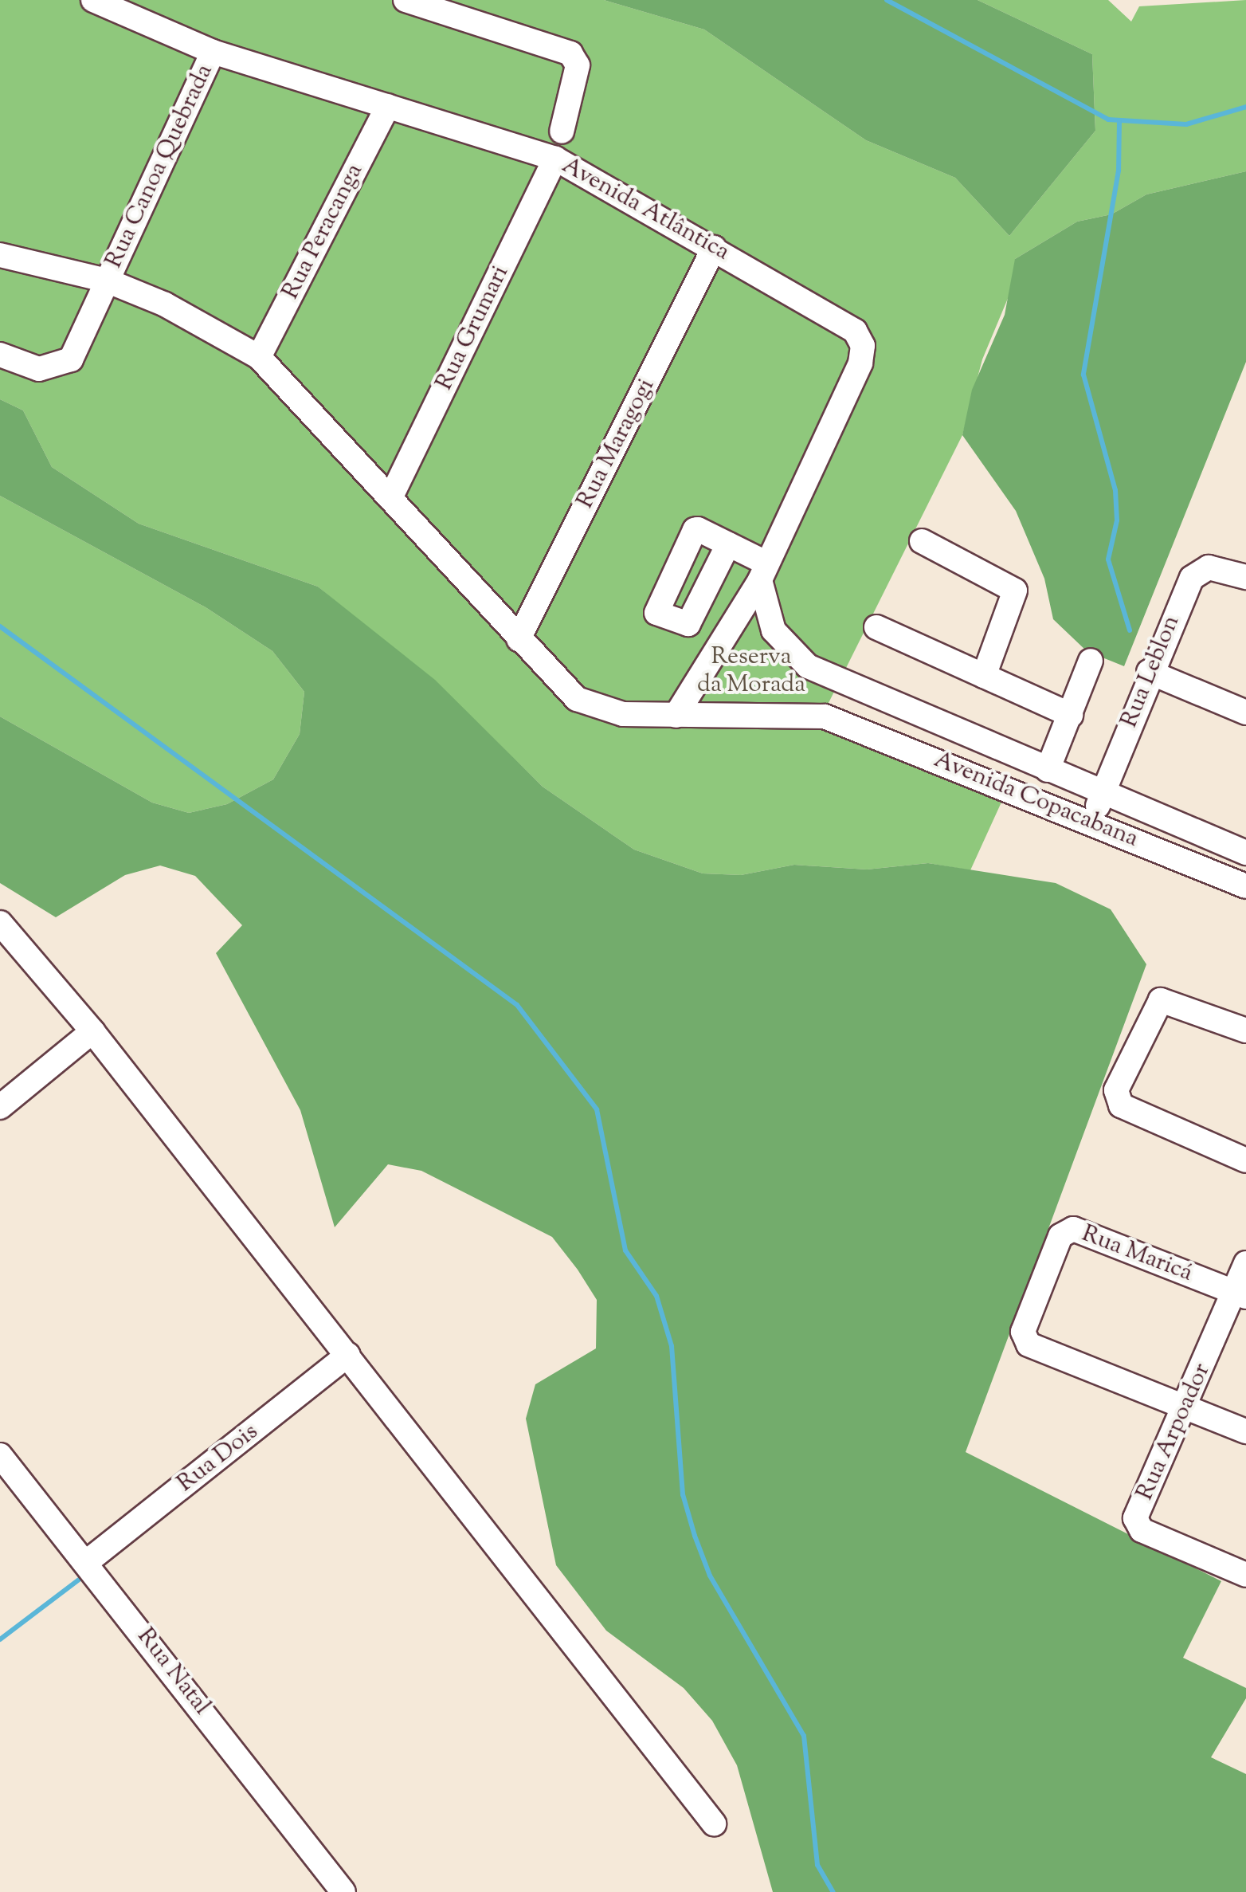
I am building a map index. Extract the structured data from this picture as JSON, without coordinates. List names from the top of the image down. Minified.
{"streets":{"street":["Rua Canoa Quebrada","Avenida Atlântica","Rua Peracanga","Rua Grumari","Rua Maragogi","Rua Leblon","Avenida Copacabana","Rua Maricá","Rua Arpoador","Rua Dois","Rua Natal"]},"crossings":[["Rua Canoa Quebrada","Avenida Atlântica"],["Avenida Atlântica","Rua Peracanga"],["Avenida Atlântica","Rua Grumari"],["Avenida Atlântica","Rua Maragogi"],["Rua Leblon","Avenida Copacabana"],["Rua Maricá","Rua Arpoador"],["Rua Dois","Rua Natal"]],"parks":["Reserva da Morada"]}
